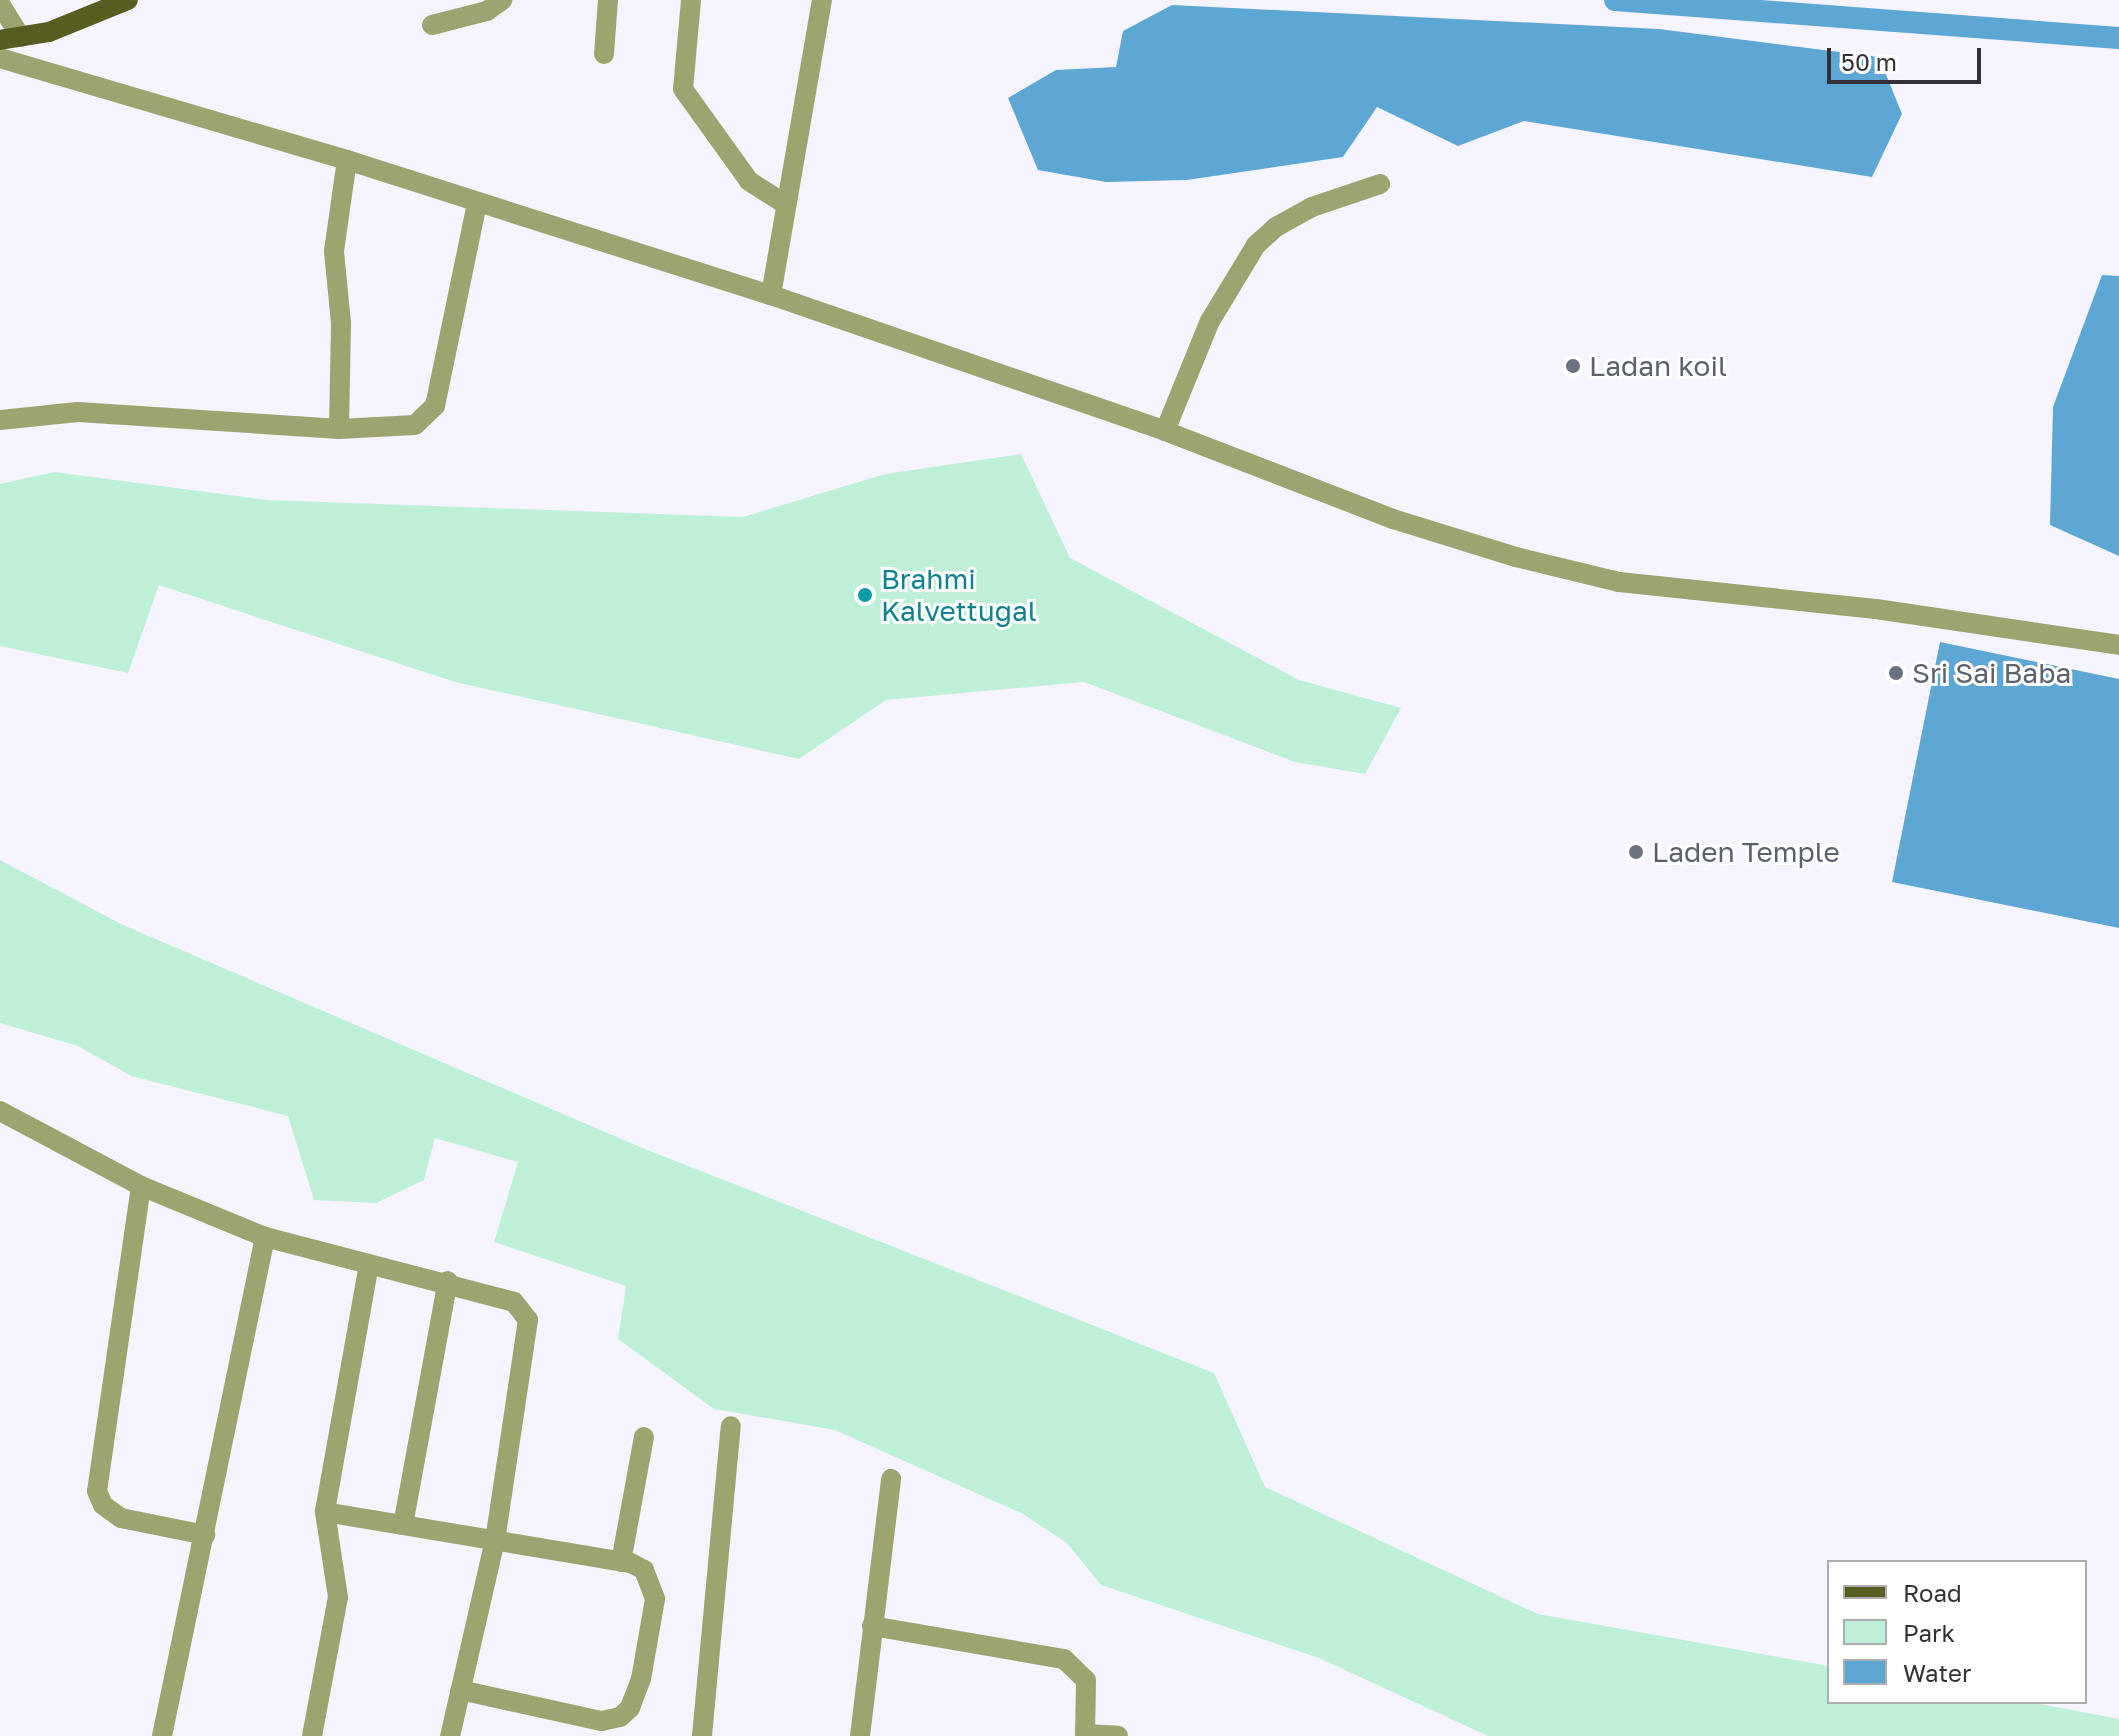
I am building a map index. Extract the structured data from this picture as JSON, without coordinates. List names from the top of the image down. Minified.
{"places":["Ladan koil","Brahmi Kalvettugal","Sri Sai Baba","Laden Temple"],"legend":["Road","Park","Water"],"scale_bar":"50 m"}
